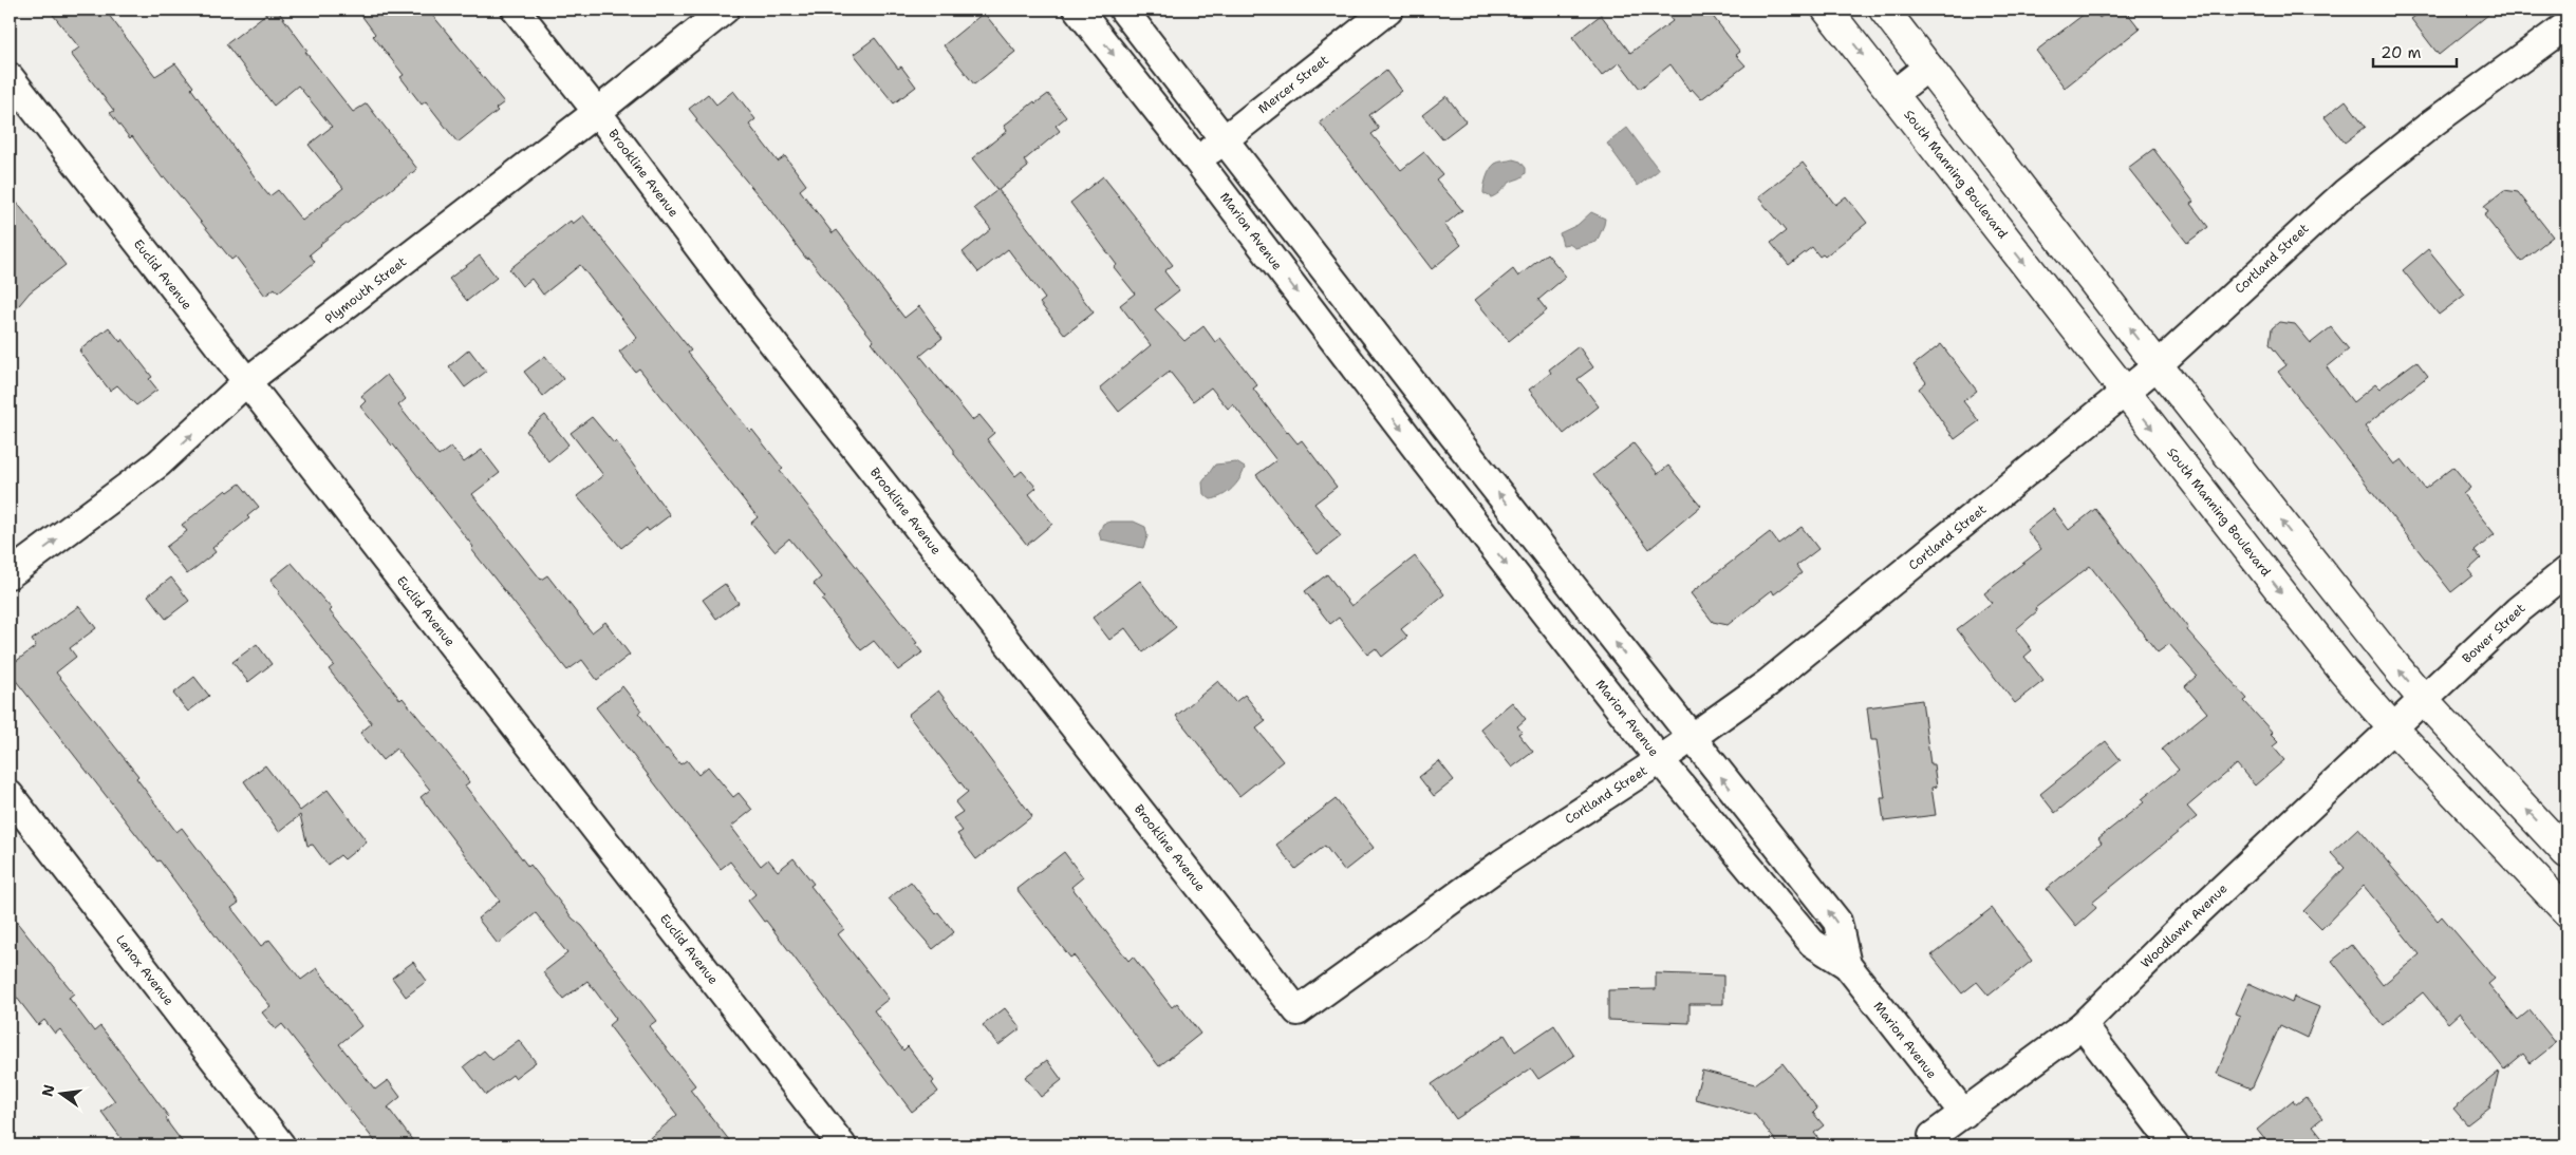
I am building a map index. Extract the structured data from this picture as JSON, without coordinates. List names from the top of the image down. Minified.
{"streets":{"street":["Mercer Street","Brookline Avenue","South Manning Boulevard","Marion Avenue","Cortland Street","Euclid Avenue","Plymouth Street","Bower Street","Woodlawn Avenue","Lenox Avenue"]},"crossings":[["Mercer Street","Marion Avenue"],["Brookline Avenue","Cortland Street"],["Brookline Avenue","Plymouth Street"],["South Manning Boulevard","Cortland Street"],["South Manning Boulevard","Woodlawn Avenue"],["Marion Avenue","Cortland Street"],["Marion Avenue","Woodlawn Avenue"],["Euclid Avenue","Plymouth Street"],["Bower Street","Woodlawn Avenue"]],"scale_bar":"20 m","north":"left"}
